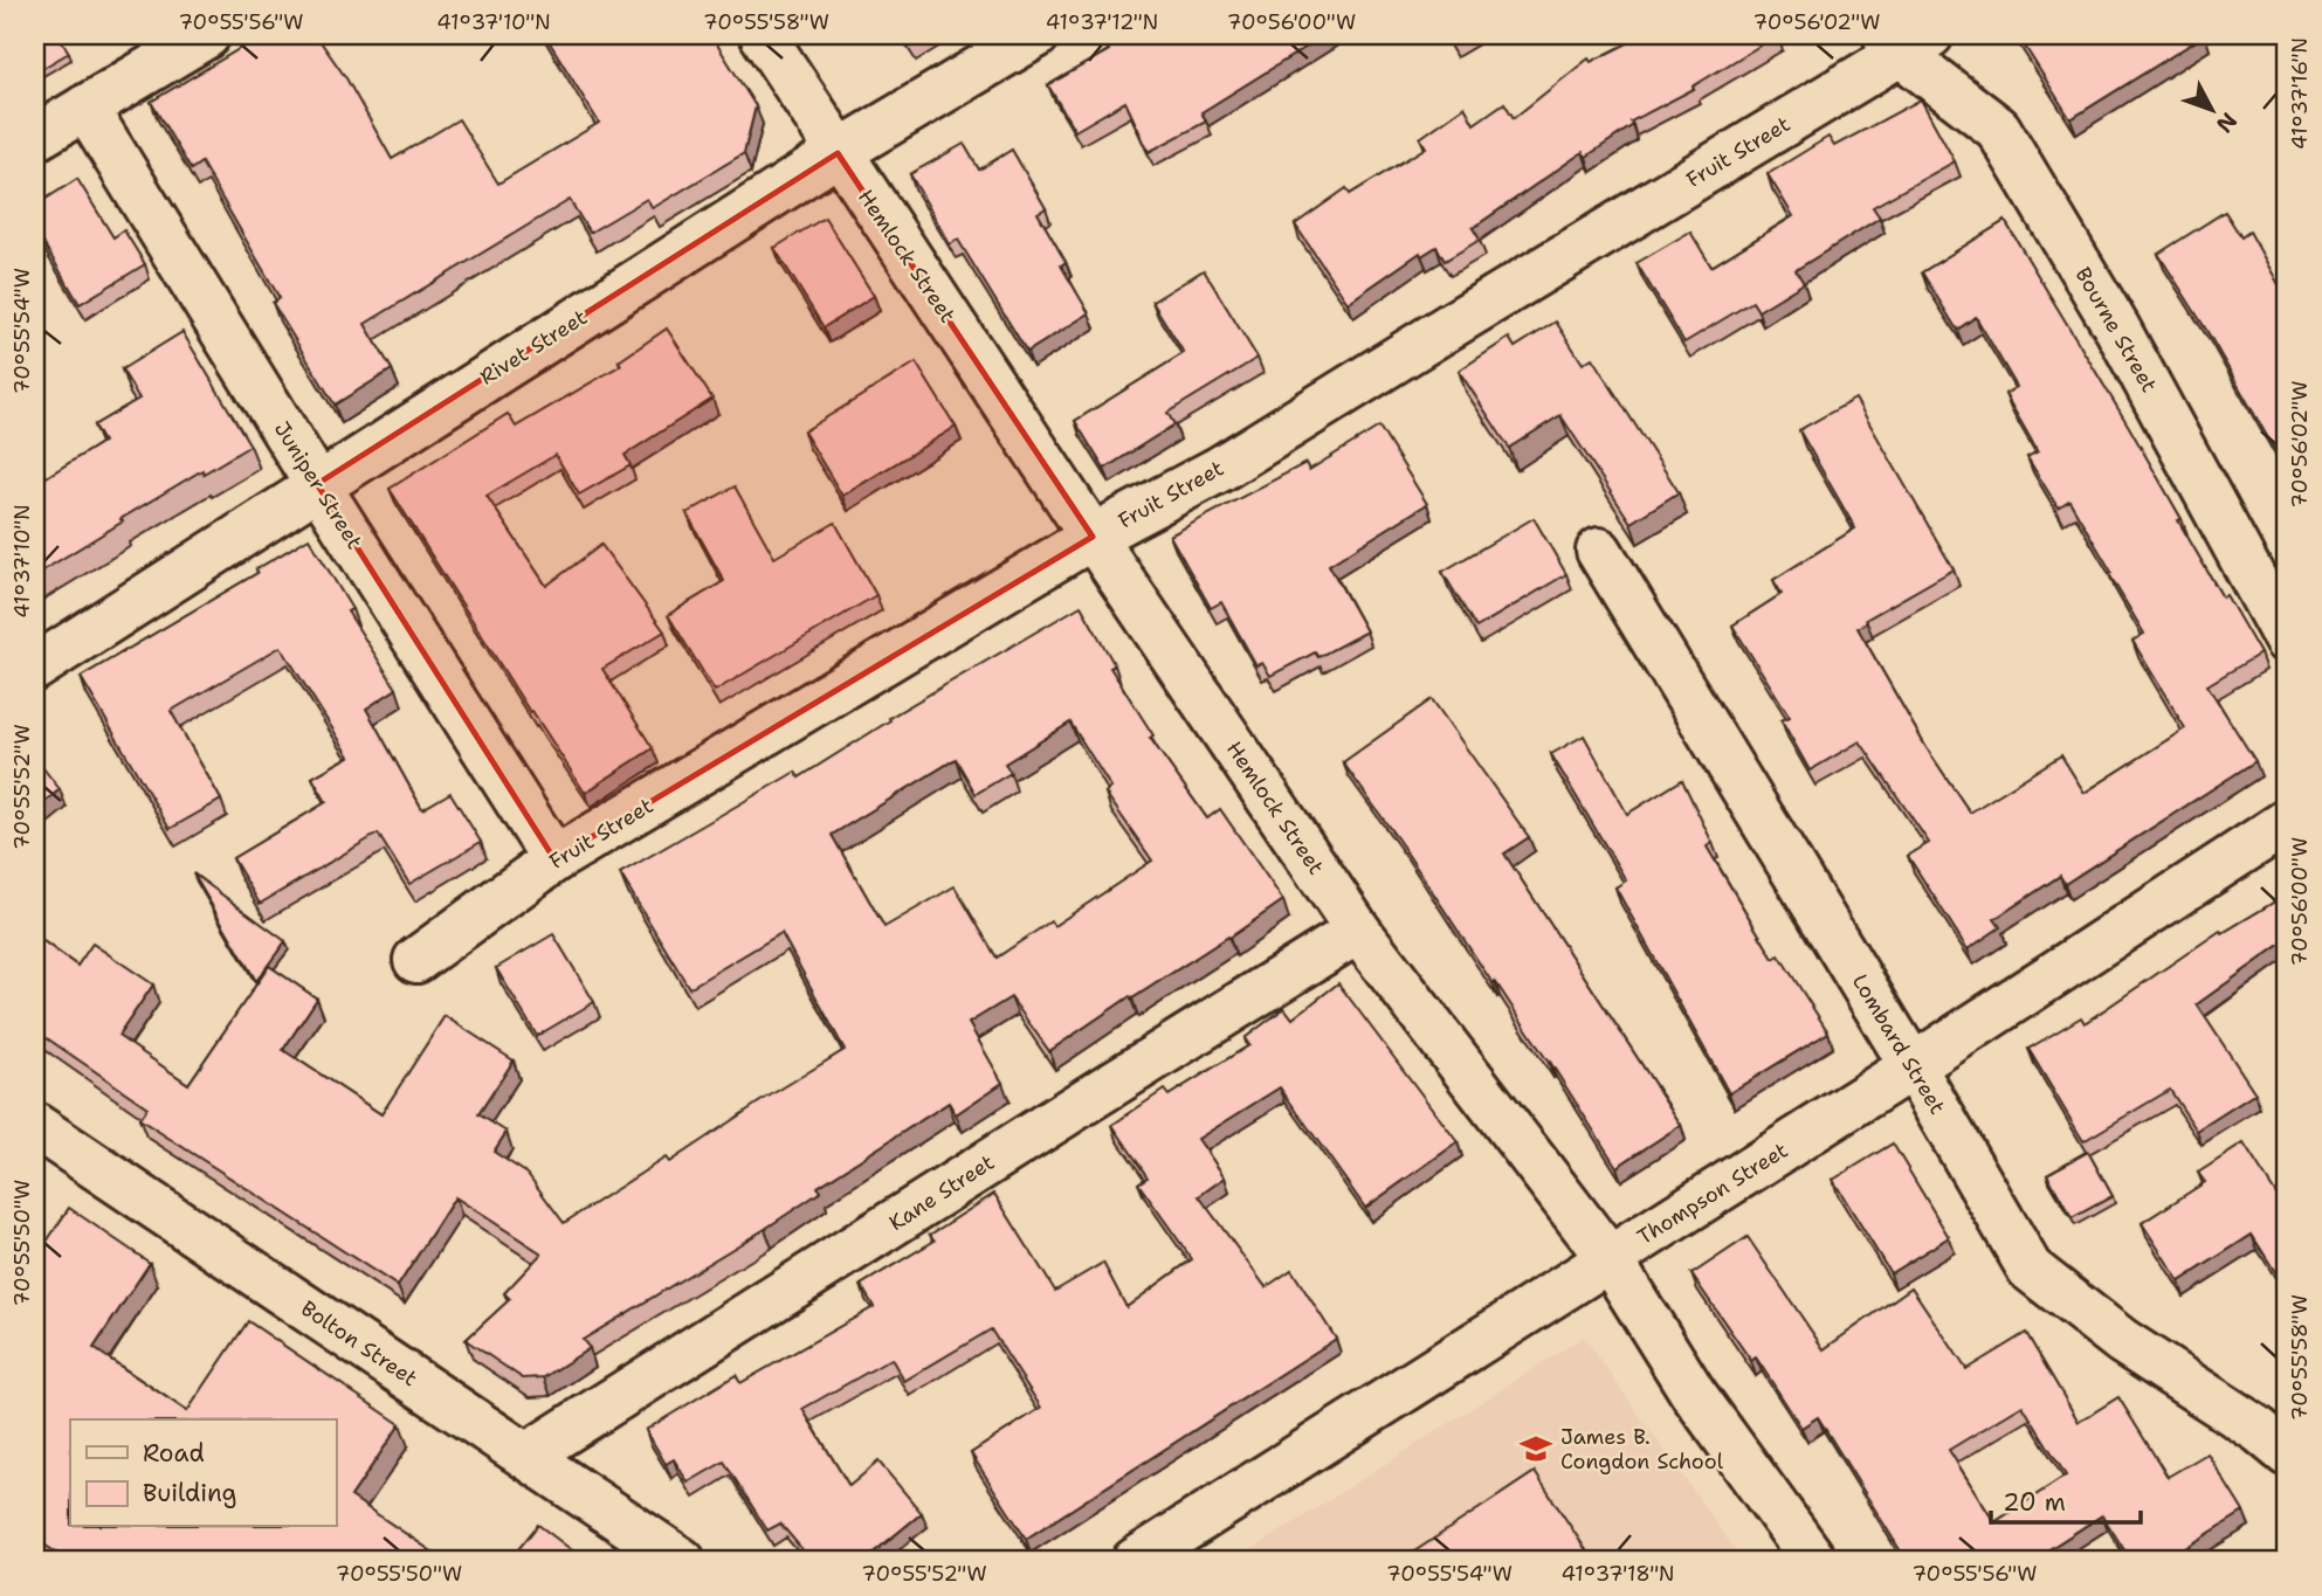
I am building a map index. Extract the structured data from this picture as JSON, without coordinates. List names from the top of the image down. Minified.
{"streets":{"street":["Fruit Street","Hemlock Street","Bourne Street","Rivet Street","Juniper Street","Lombard Street","Kane Street","Thompson Street","Bolton Street"]},"crossings":[["Fruit Street","Hemlock Street"],["Fruit Street","Bourne Street"],["Fruit Street","Juniper Street"],["Hemlock Street","Rivet Street"],["Hemlock Street","Kane Street"],["Hemlock Street","Thompson Street"],["Rivet Street","Juniper Street"],["Lombard Street","Thompson Street"],["Kane Street","Bolton Street"]],"places":{"school or university":["James B. Congdon School"]},"legend":["Road","Building"],"scale_bar":"20 m","north":"bottom right","coordinates":["70°55'56\"W","41°37'10\"N","70°55'58\"W","41°37'12\"N","70°56'00\"W","70°56'02\"W","41°37'16\"N","70°55'54\"W","70°55'52\"W","70°55'50\"W","41°37'18\"N"]}
